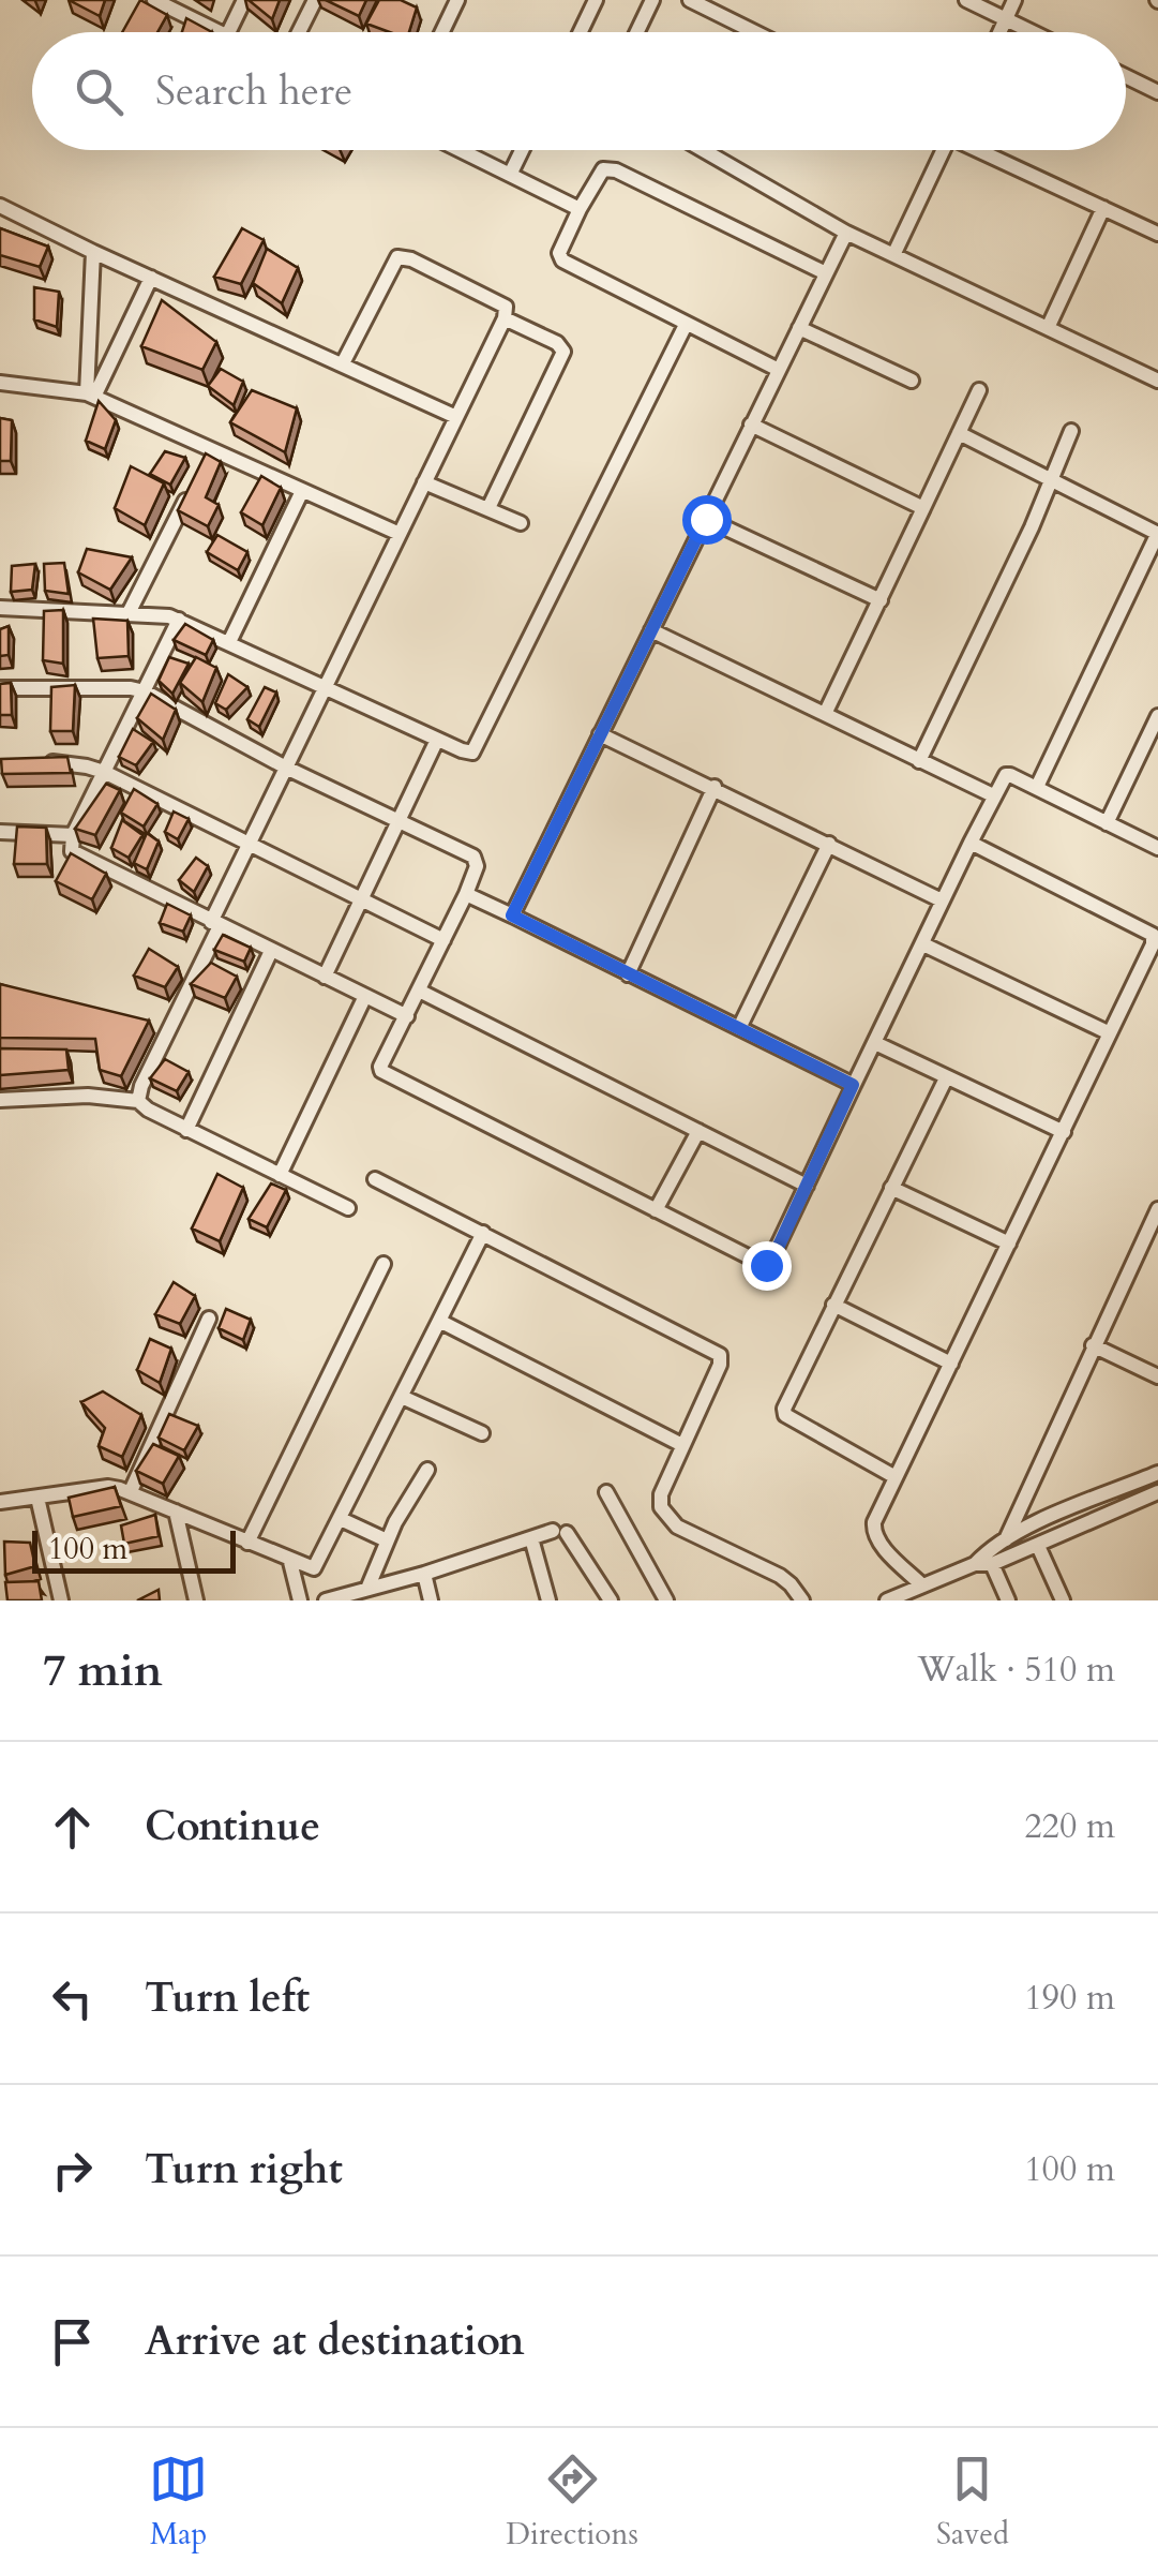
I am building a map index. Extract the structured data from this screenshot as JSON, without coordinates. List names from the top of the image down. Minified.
{"scale_bar":"100 m","page":{"search":"Search here","scale":"100 m","heading":["7 min","Walk · 510 m"],"list":[["Continue","220 m"],["Turn left","190 m"],["Turn right","100 m"],"Arrive at destination"],"nav":["Map","Directions","Saved"]}}
